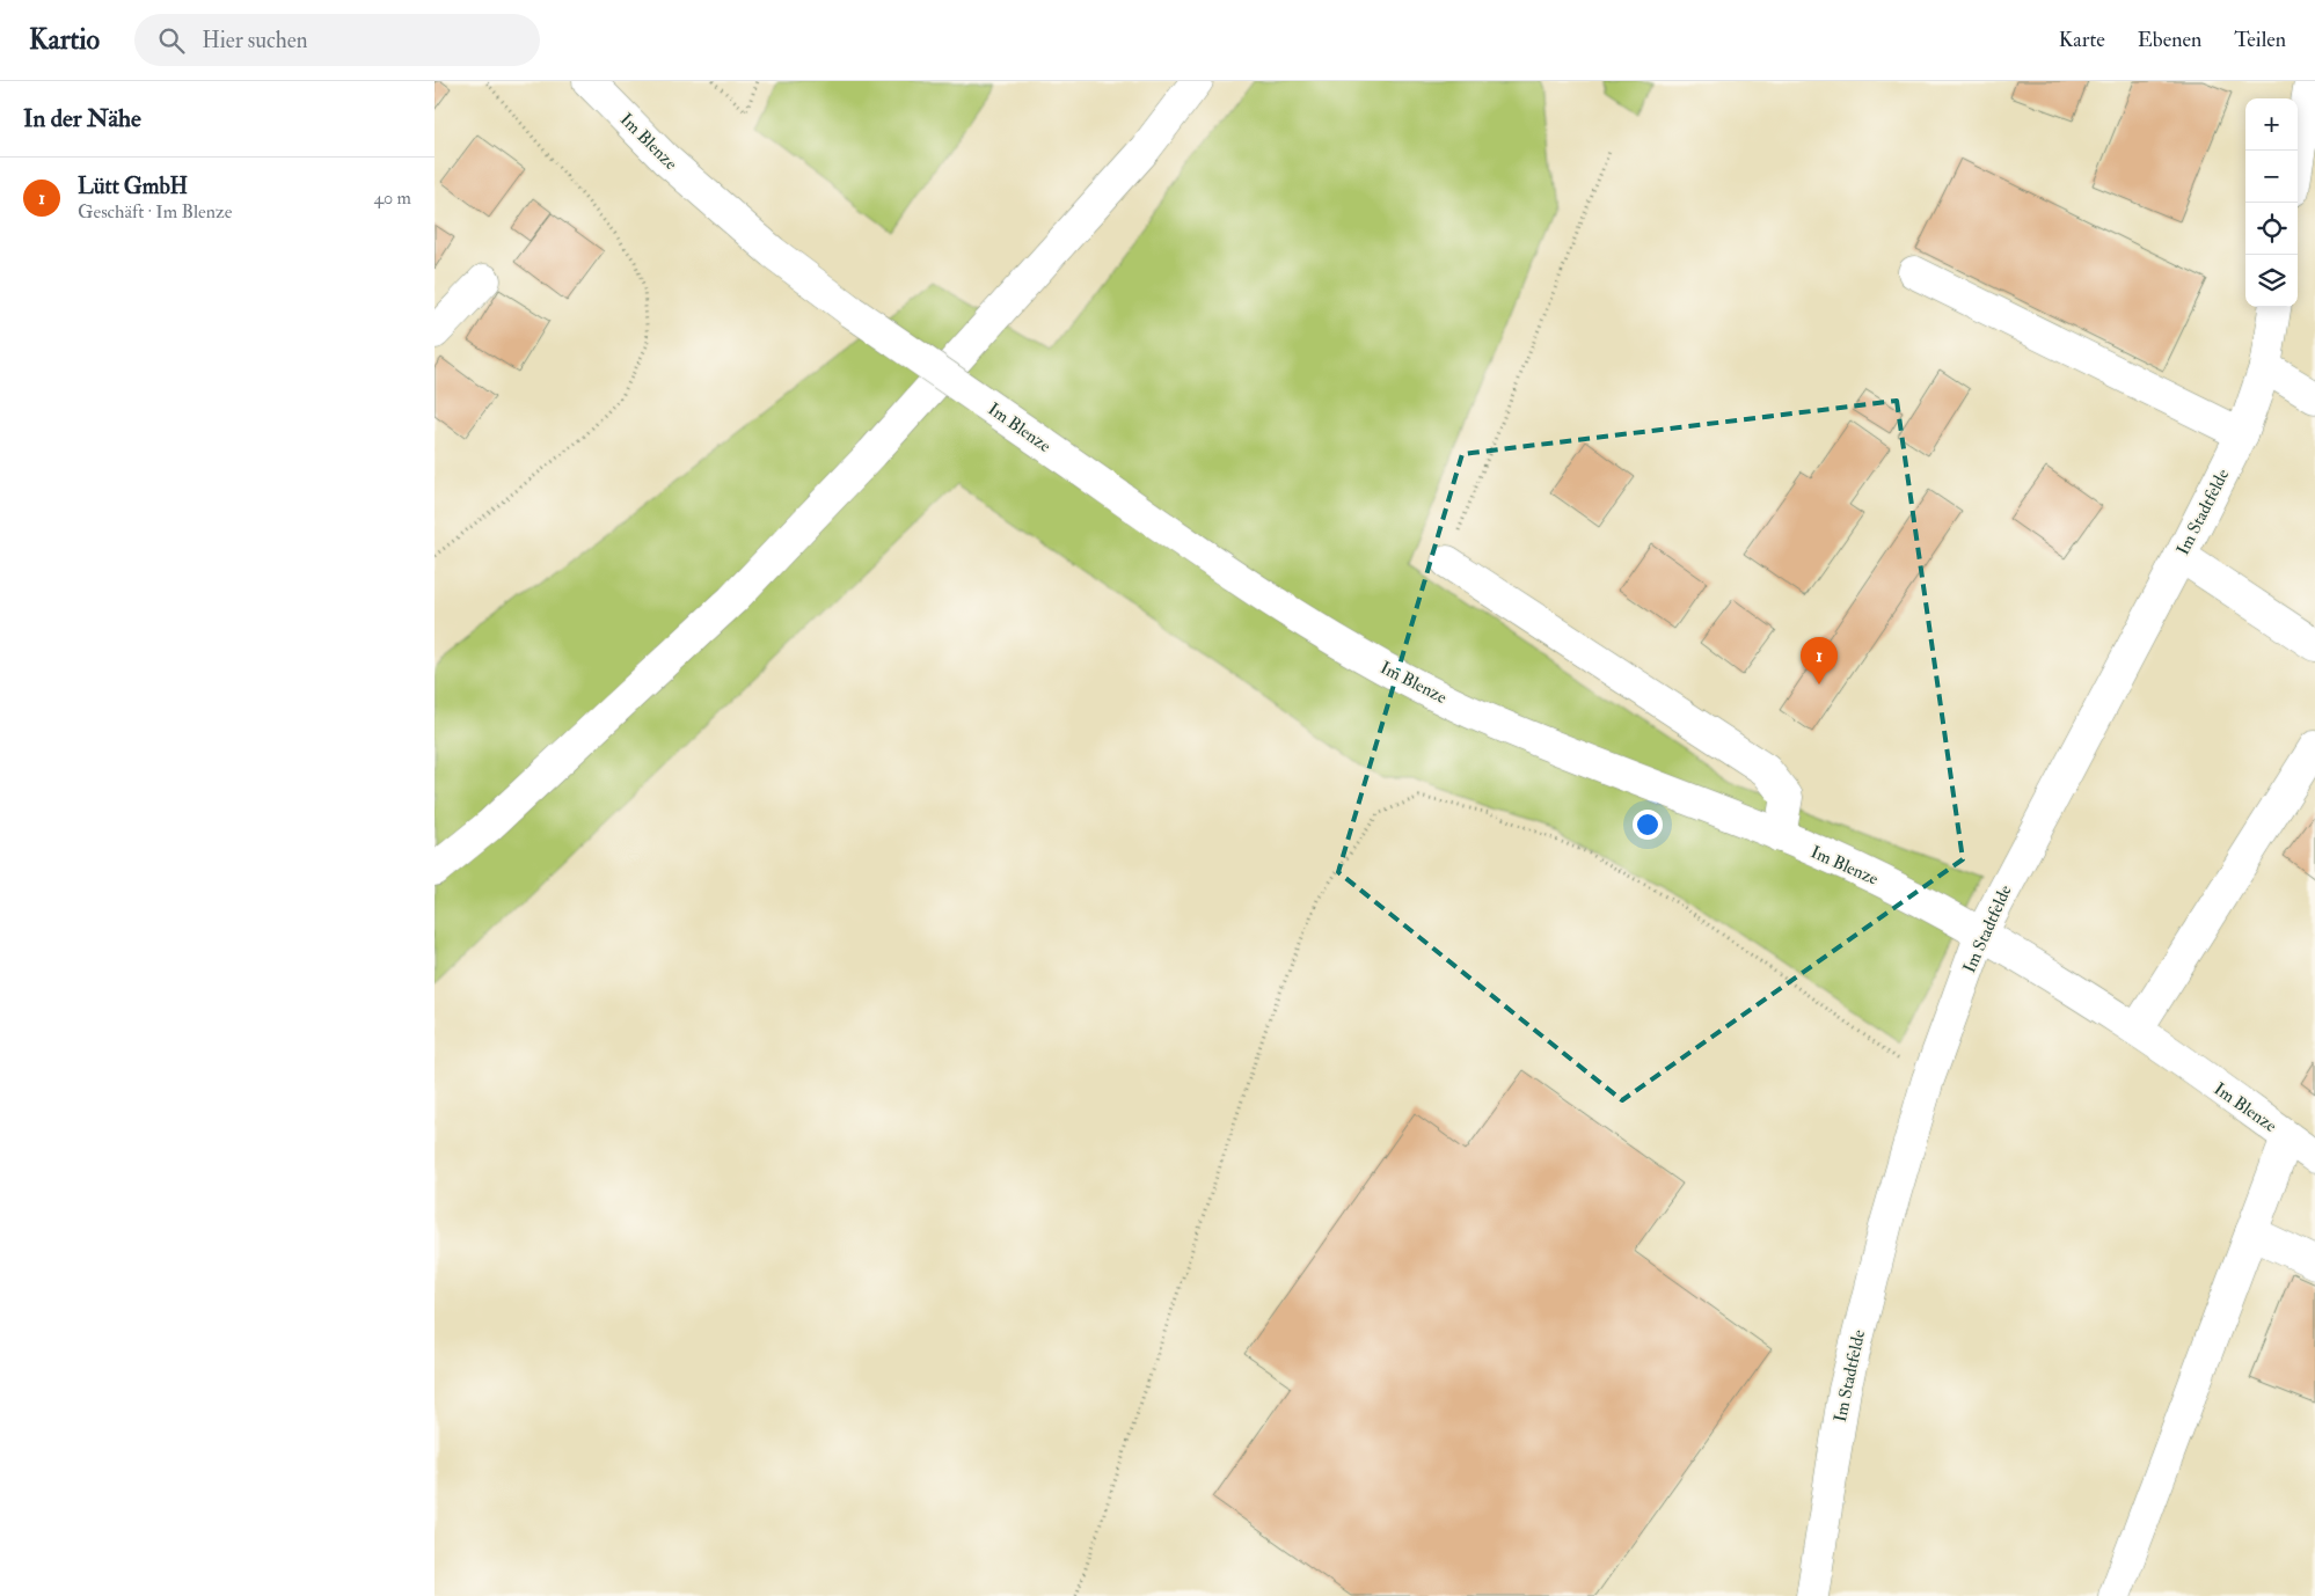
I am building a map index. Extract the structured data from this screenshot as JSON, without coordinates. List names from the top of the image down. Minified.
{"streets":{"street":["Im Blenze","Im Stadtfelde"]},"crossings":[["Im Blenze","Im Stadtfelde"]],"page":{"header":"Kartio","search":"Hier suchen","nav":["Karte","Ebenen","Teilen"],"heading":"In der Nähe","map_buttons":["+","−"],"list":[{"mark":"1","name":"Lütt GmbH","note":"Geschäft · Im Blenze","value":"40 m"}],"pins":"1"}}
